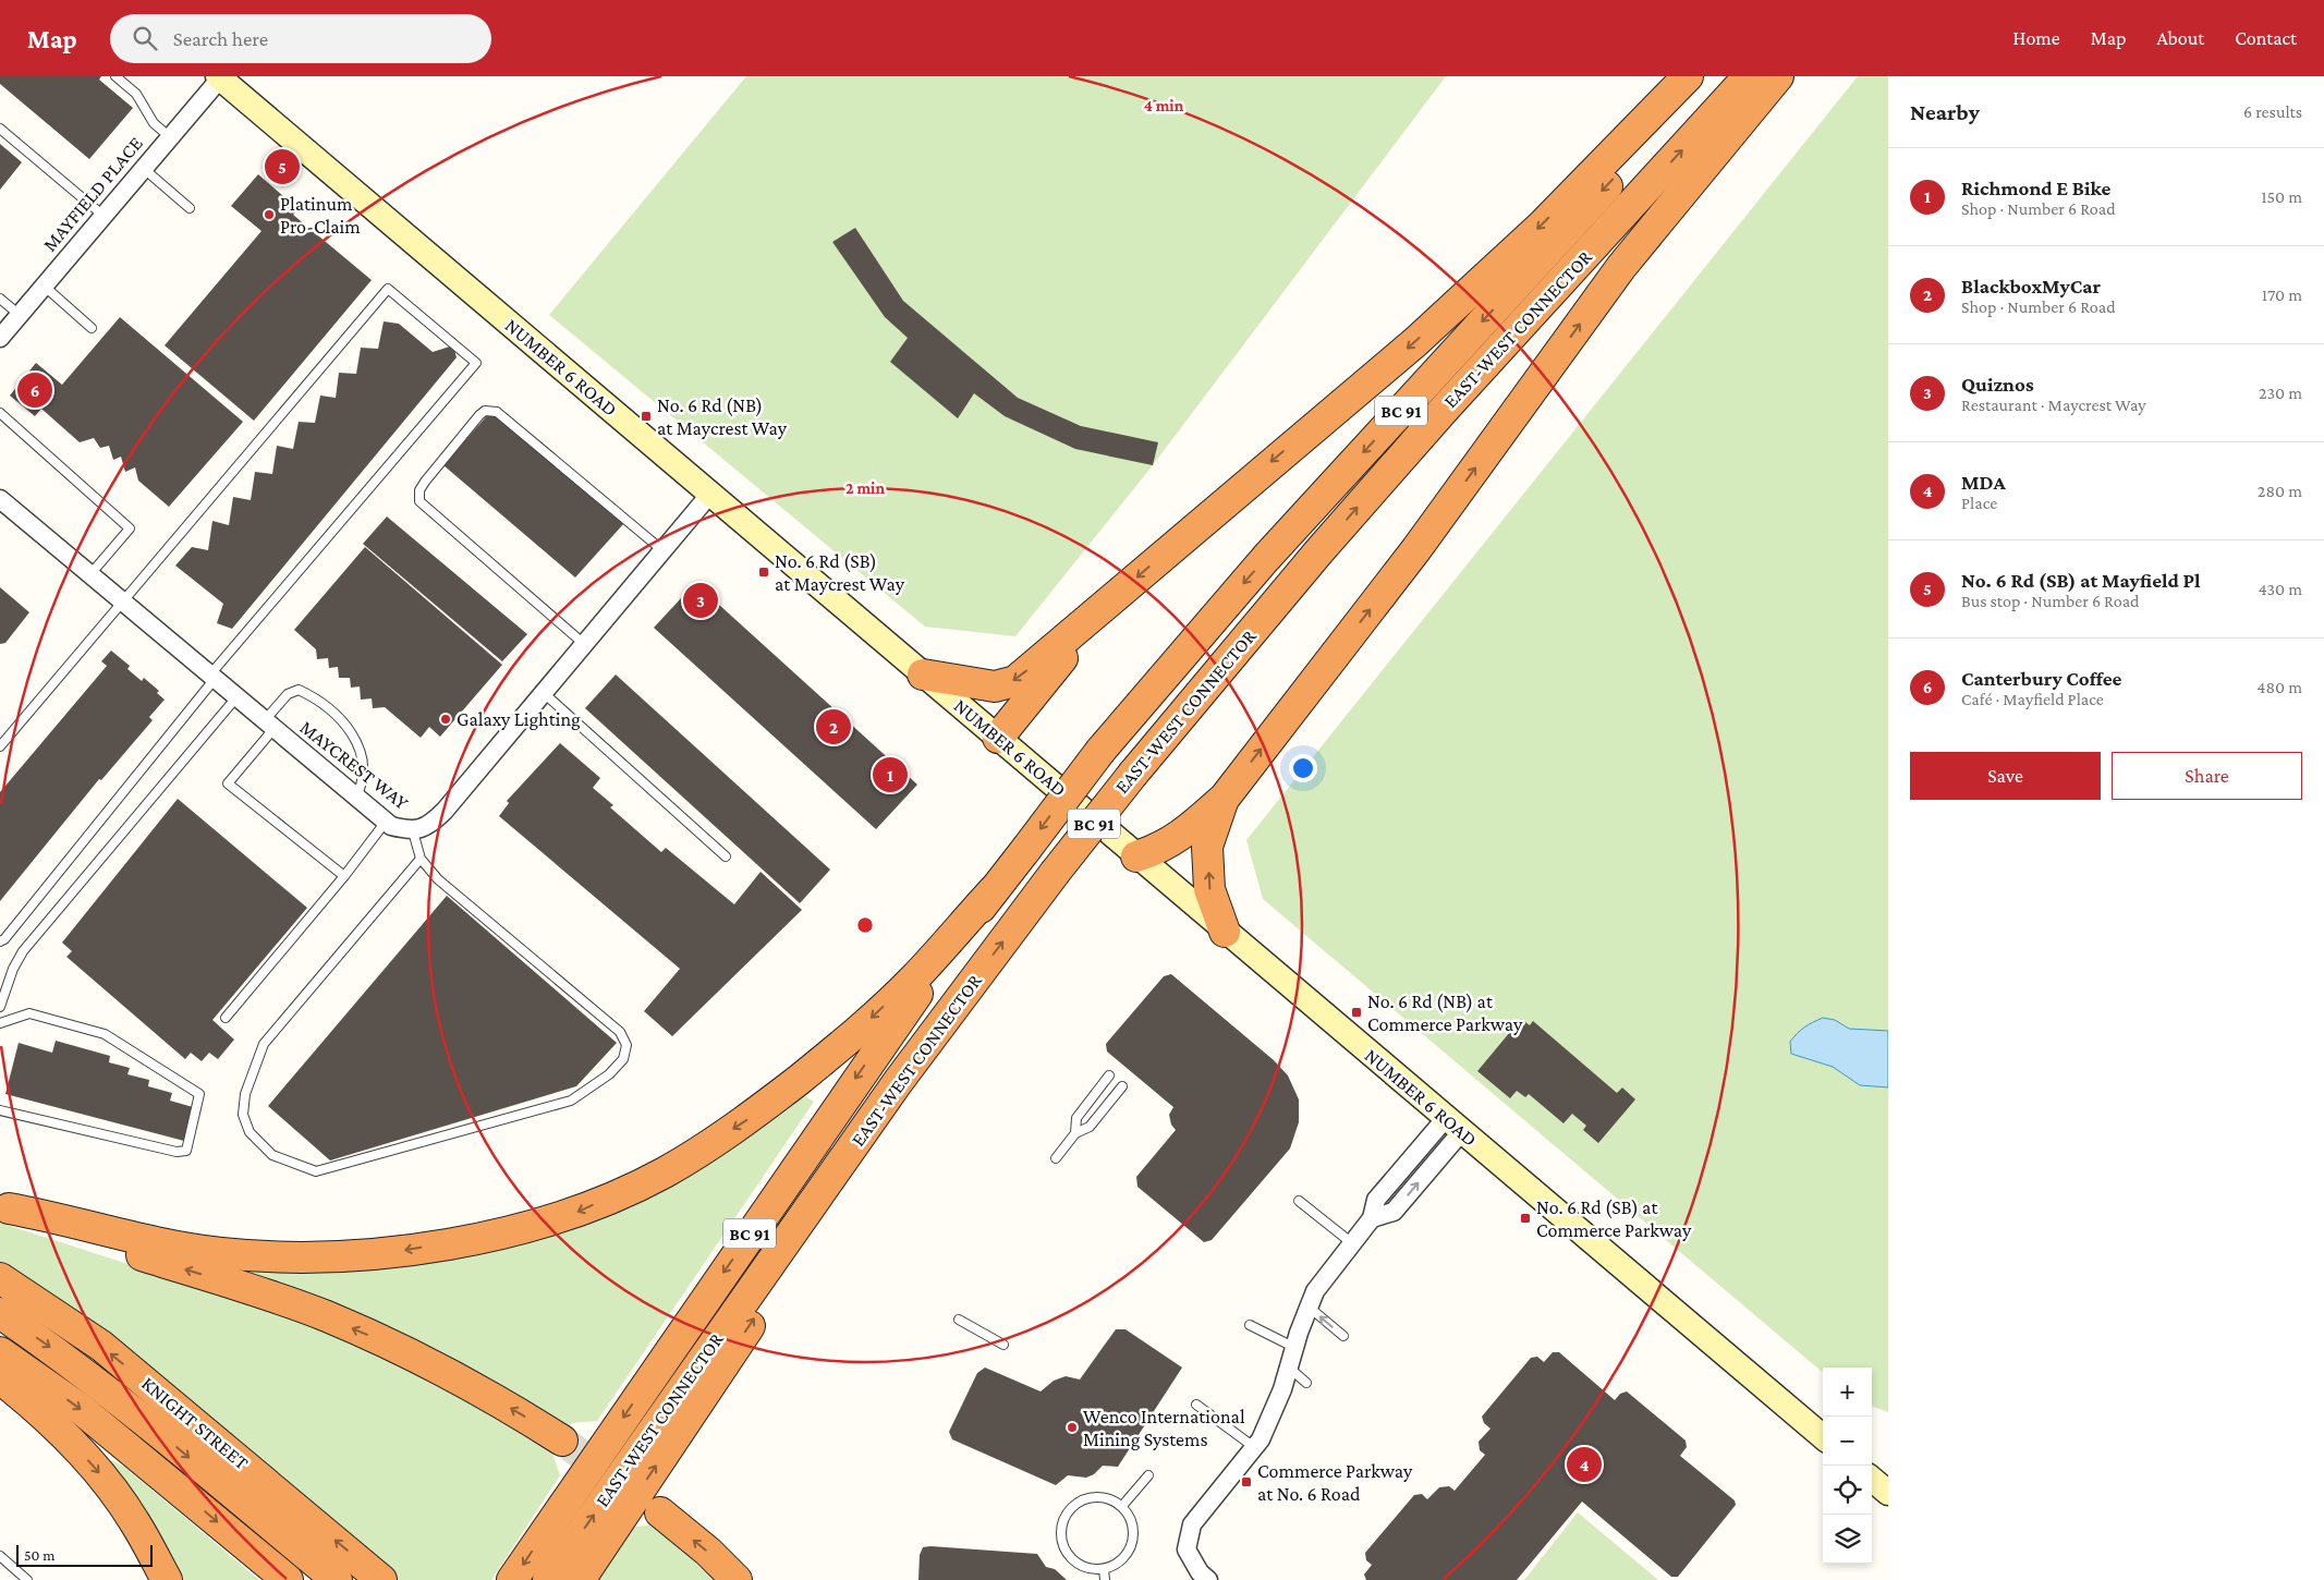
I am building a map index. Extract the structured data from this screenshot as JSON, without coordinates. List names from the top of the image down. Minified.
{"streets":{"highway":["EAST-WEST CONNECTOR","BC 91","KNIGHT STREET"],"main road":["NUMBER 6 ROAD"],"street":["MAYFIELD PLACE","MAYCREST WAY"]},"crossings":[["MAYFIELD PLACE","NUMBER 6 ROAD"],["NUMBER 6 ROAD","MAYCREST WAY"]],"places":{"other":["Platinum Pro-Claim","Galaxy Lighting","Wenco International Mining Systems"],"transit":["No. 6 Rd (NB) at Maycrest Way","No. 6 Rd (SB) at Maycrest Way","No. 6 Rd (NB) at Commerce Parkway","No. 6 Rd (SB) at Commerce Parkway","Commerce Parkway at No. 6 Road"]},"scale_bar":"50 m","page":{"header":"Map","search":"Search here","nav":["Home","Map","About","Contact"],"heading":["Nearby","6 results"],"pins":["5","6","3","2","1","4"],"list":[{"mark":"1","name":"Richmond E Bike","note":"Shop · Number 6 Road","value":"150 m"},{"mark":"2","name":"BlackboxMyCar","note":"Shop · Number 6 Road","value":"170 m"},{"mark":"3","name":"Quiznos","note":"Restaurant · Maycrest Way","value":"230 m"},{"mark":"4","name":"MDA","note":"Place","value":"280 m"},{"mark":"5","name":"No. 6 Rd (SB) at Mayfield Pl","note":"Bus stop · Number 6 Road","value":"430 m"},{"mark":"6","name":"Canterbury Coffee","note":"Café · Mayfield Place","value":"480 m"}],"buttons":["Save","Share"],"map_buttons":["+","−"],"scale":"50 m"},"rings":["4 min","2 min"]}
